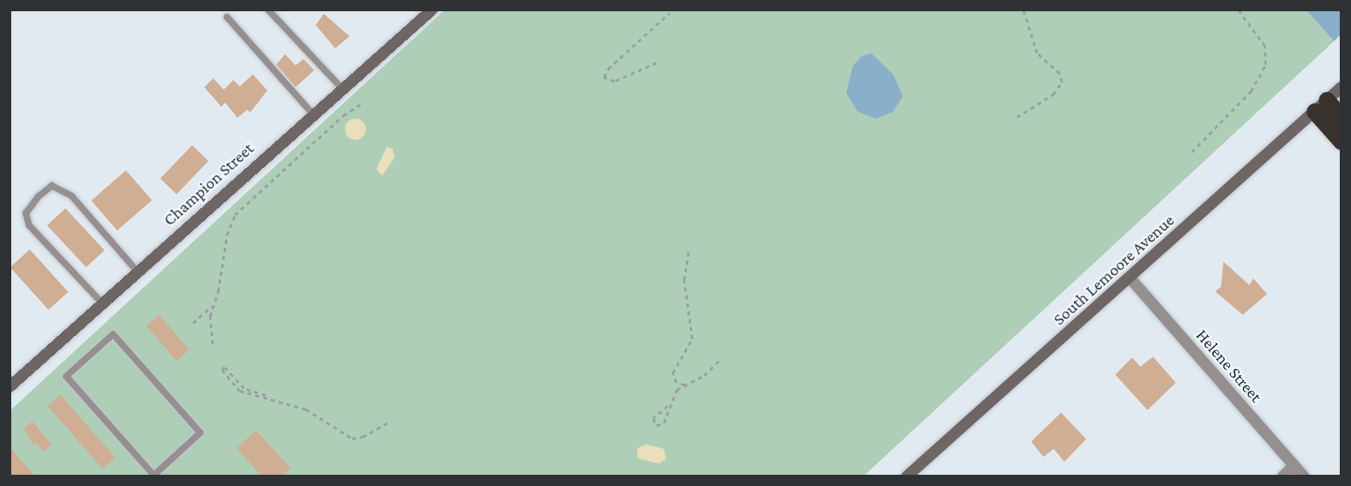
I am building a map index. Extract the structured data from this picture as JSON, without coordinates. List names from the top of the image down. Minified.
{"streets":{"street":["Champion Street","South Lemoore Avenue","Helene Street"]},"crossings":[["South Lemoore Avenue","Helene Street"]]}
